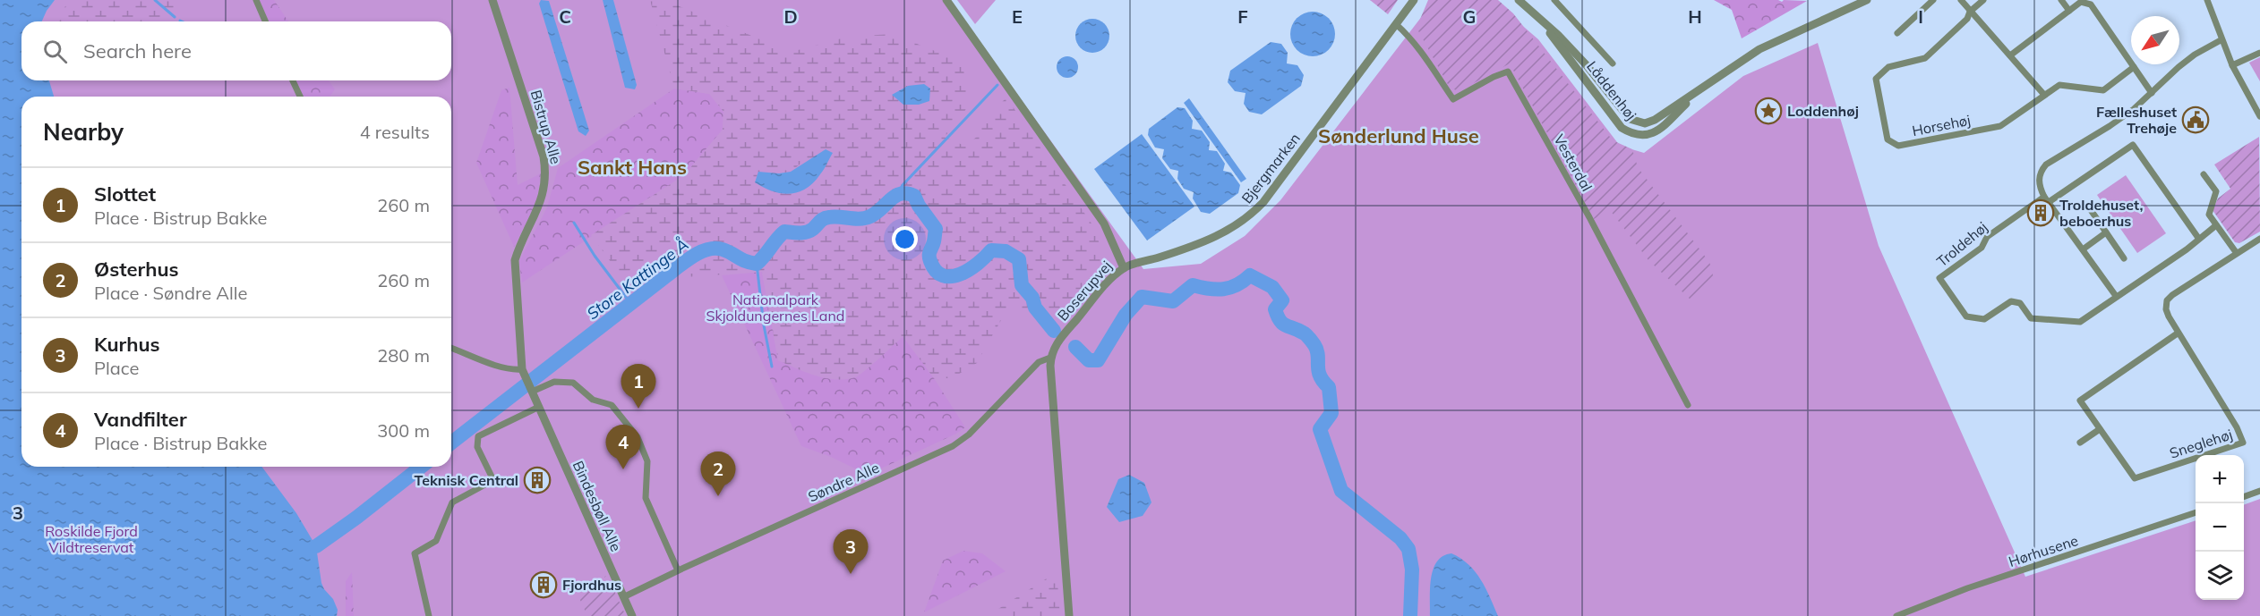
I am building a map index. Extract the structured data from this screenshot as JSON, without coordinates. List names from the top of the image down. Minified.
{"streets":{"street":["Låddenhøj","Horsehøj","Bistrup Alle","Vesterdal","Bjergmarken","Troldehøj","Boserupvej","Sneglehøj","Søndre Alle","Bindesbøll Alle","Hørhusene"]},"crossings":[["Bistrup Alle","Bindesbøll Alle"],["Vesterdal","Bjergmarken"],["Bjergmarken","Boserupvej"],["Boserupvej","Søndre Alle"],["Søndre Alle","Bindesbøll Alle"]],"districts":["Sønderlund Huse","Sankt Hans"],"water":["Store Kattinge Å"],"parks":["Nationalpark Skjoldungernes Land","Roskilde Fjord Vildtreservat"],"places":{"place":["Loddenhøj"],"public building":["Fælleshuset Trehøje"],"building":["Troldehuset, beboerhus","Teknisk Central","Fjordhus"]},"north":"bottom left","page":{"search":"Search here","heading":["Nearby","4 results"],"list":[{"mark":"1","name":"Slottet","note":"Place · Bistrup Bakke","value":"260 m"},{"mark":"2","name":"Østerhus","note":"Place · Søndre Alle","value":"260 m"},{"mark":"3","name":"Kurhus","note":"Place","value":"280 m"},{"mark":"4","name":"Vandfilter","note":"Place · Bistrup Bakke","value":"300 m"}],"pins":["1","4","2","3"],"map_buttons":["+","−"]},"grid":{"columns":["C","D","E","F","G","H","I"],"rows":["3"]}}
